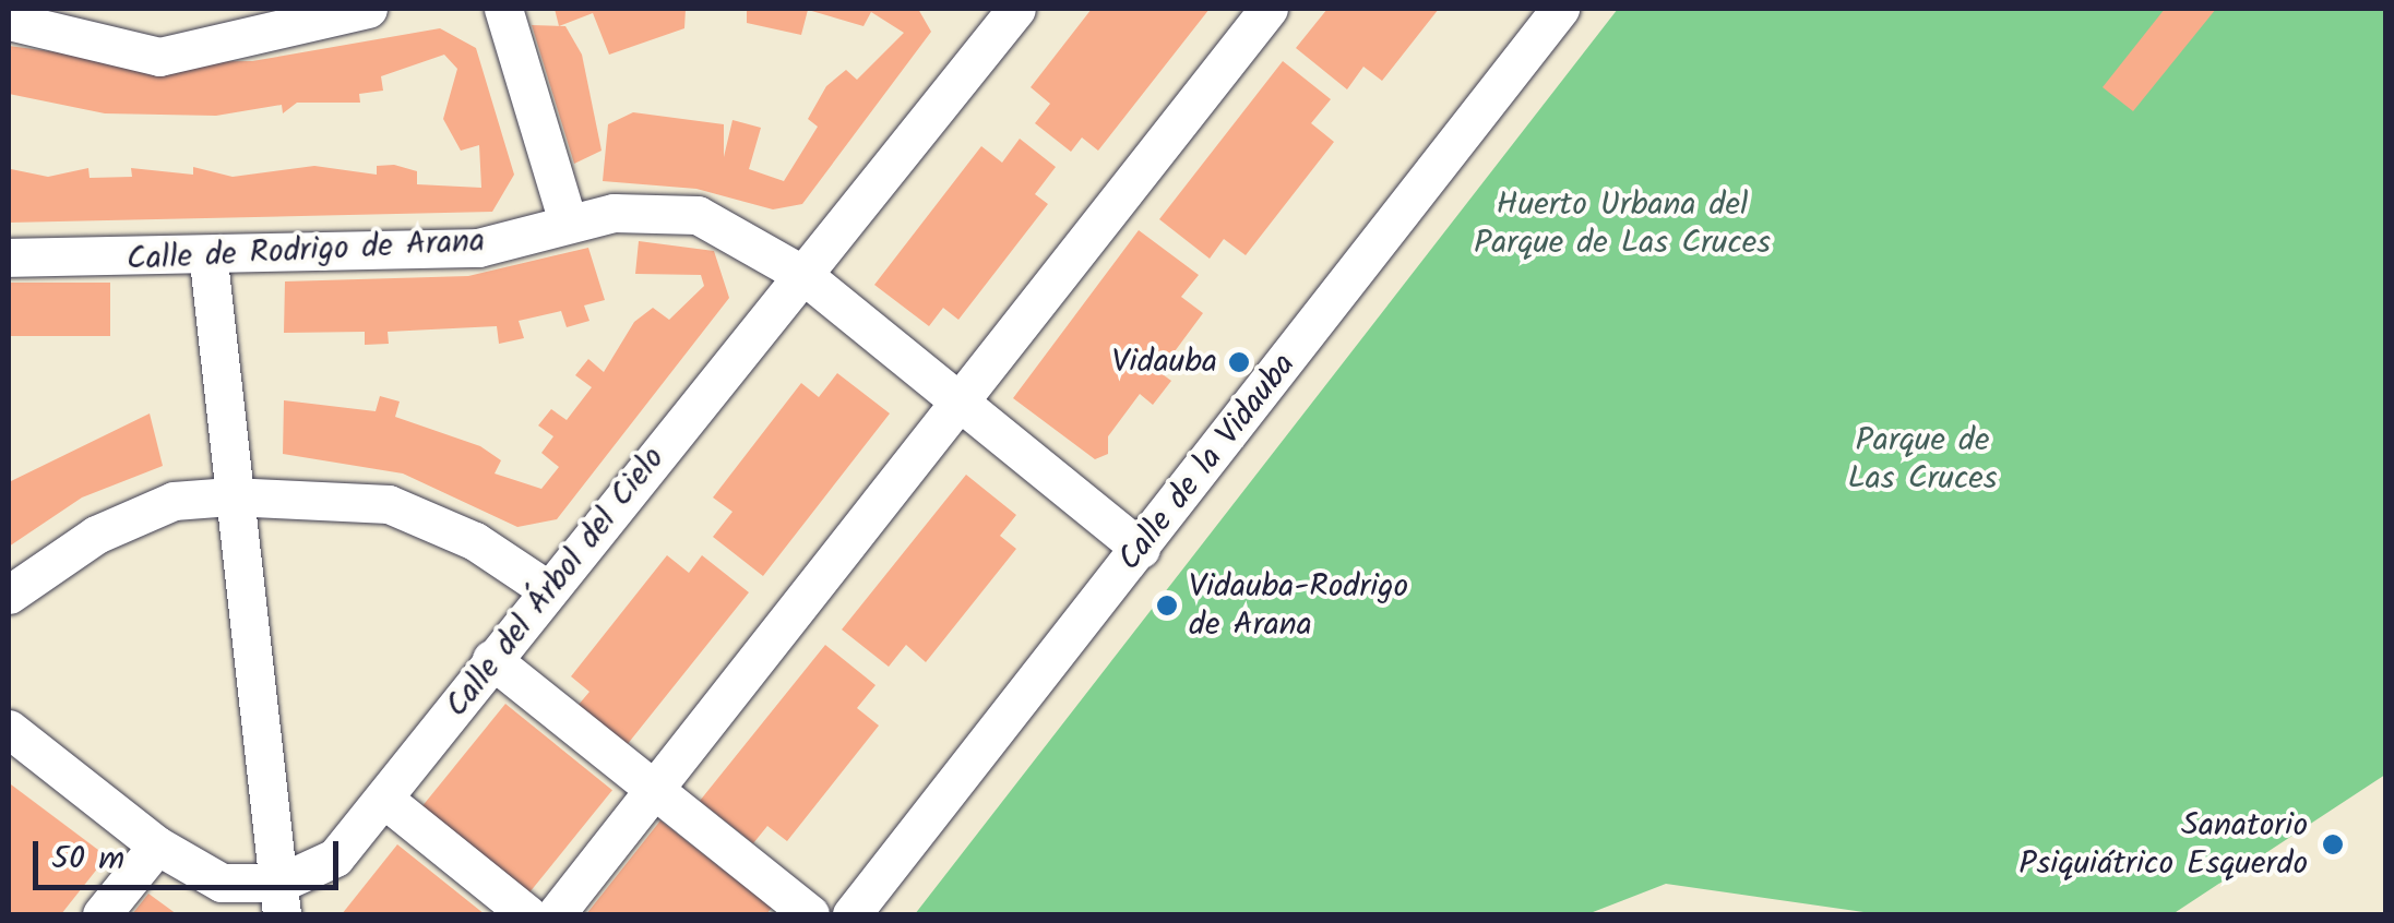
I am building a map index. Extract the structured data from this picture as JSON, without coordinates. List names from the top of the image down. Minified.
{"streets":{"street":["Calle de Rodrigo de Arana","Calle de la Vidauba","Calle del Árbol del Cielo"]},"crossings":[["Calle de Rodrigo de Arana","Calle de la Vidauba"],["Calle de Rodrigo de Arana","Calle del Árbol del Cielo"]],"parks":["Huerto Urbana del Parque de Las Cruces","Parque de Las Cruces"],"places":["Vidauba","Vidauba-Rodrigo de Arana","Sanatorio Psiquiátrico Esquerdo"],"scale_bar":"50 m"}
